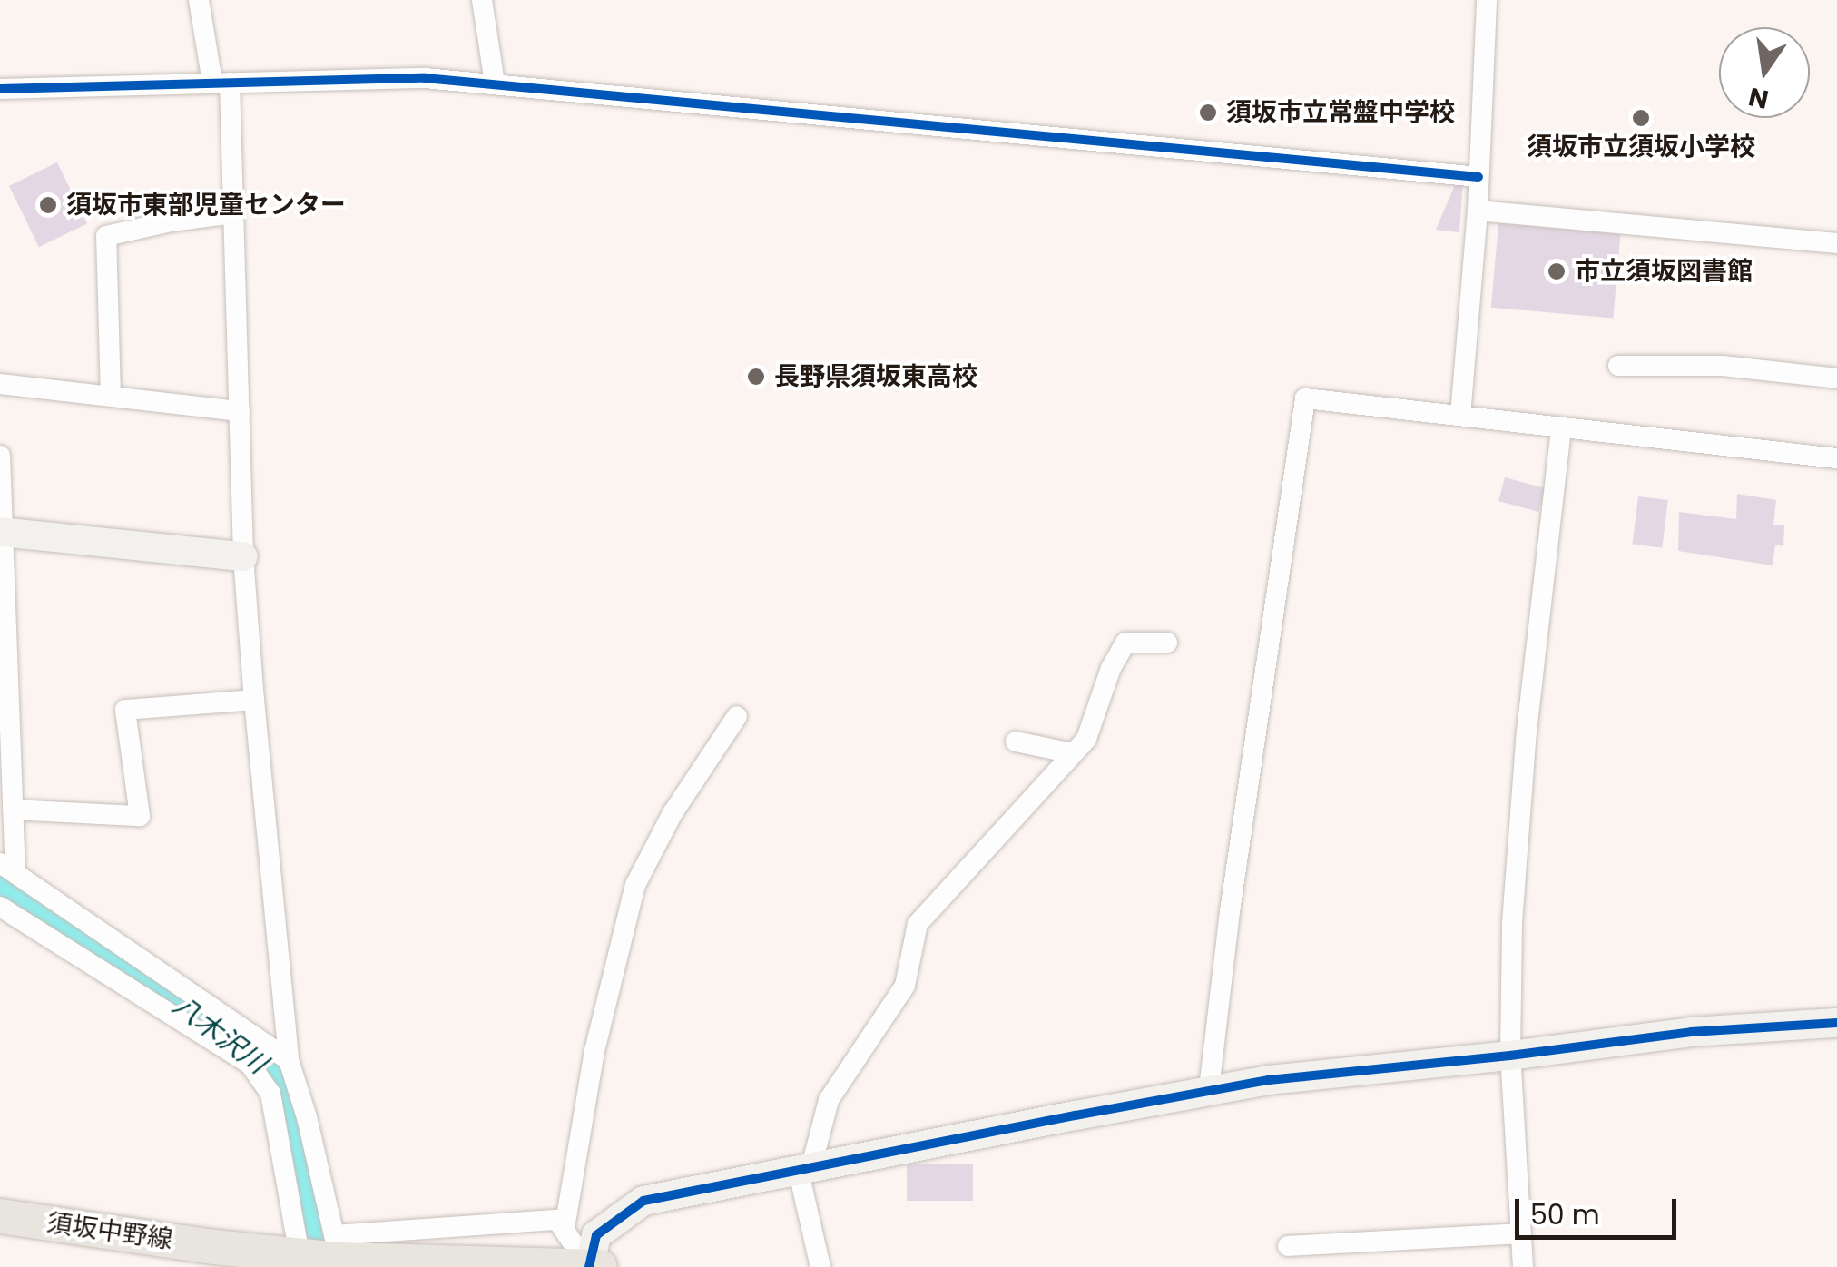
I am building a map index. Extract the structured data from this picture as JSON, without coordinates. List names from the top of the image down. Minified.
{"streets":{"main road":["須坂中野線"]},"water":["八木沢川"],"places":["須坂市立常盤中学校","須坂市立須坂小学校","須坂市東部児童センター","市立須坂図書館","長野県須坂東高校"],"scale_bar":"50 m","north":"bottom"}
